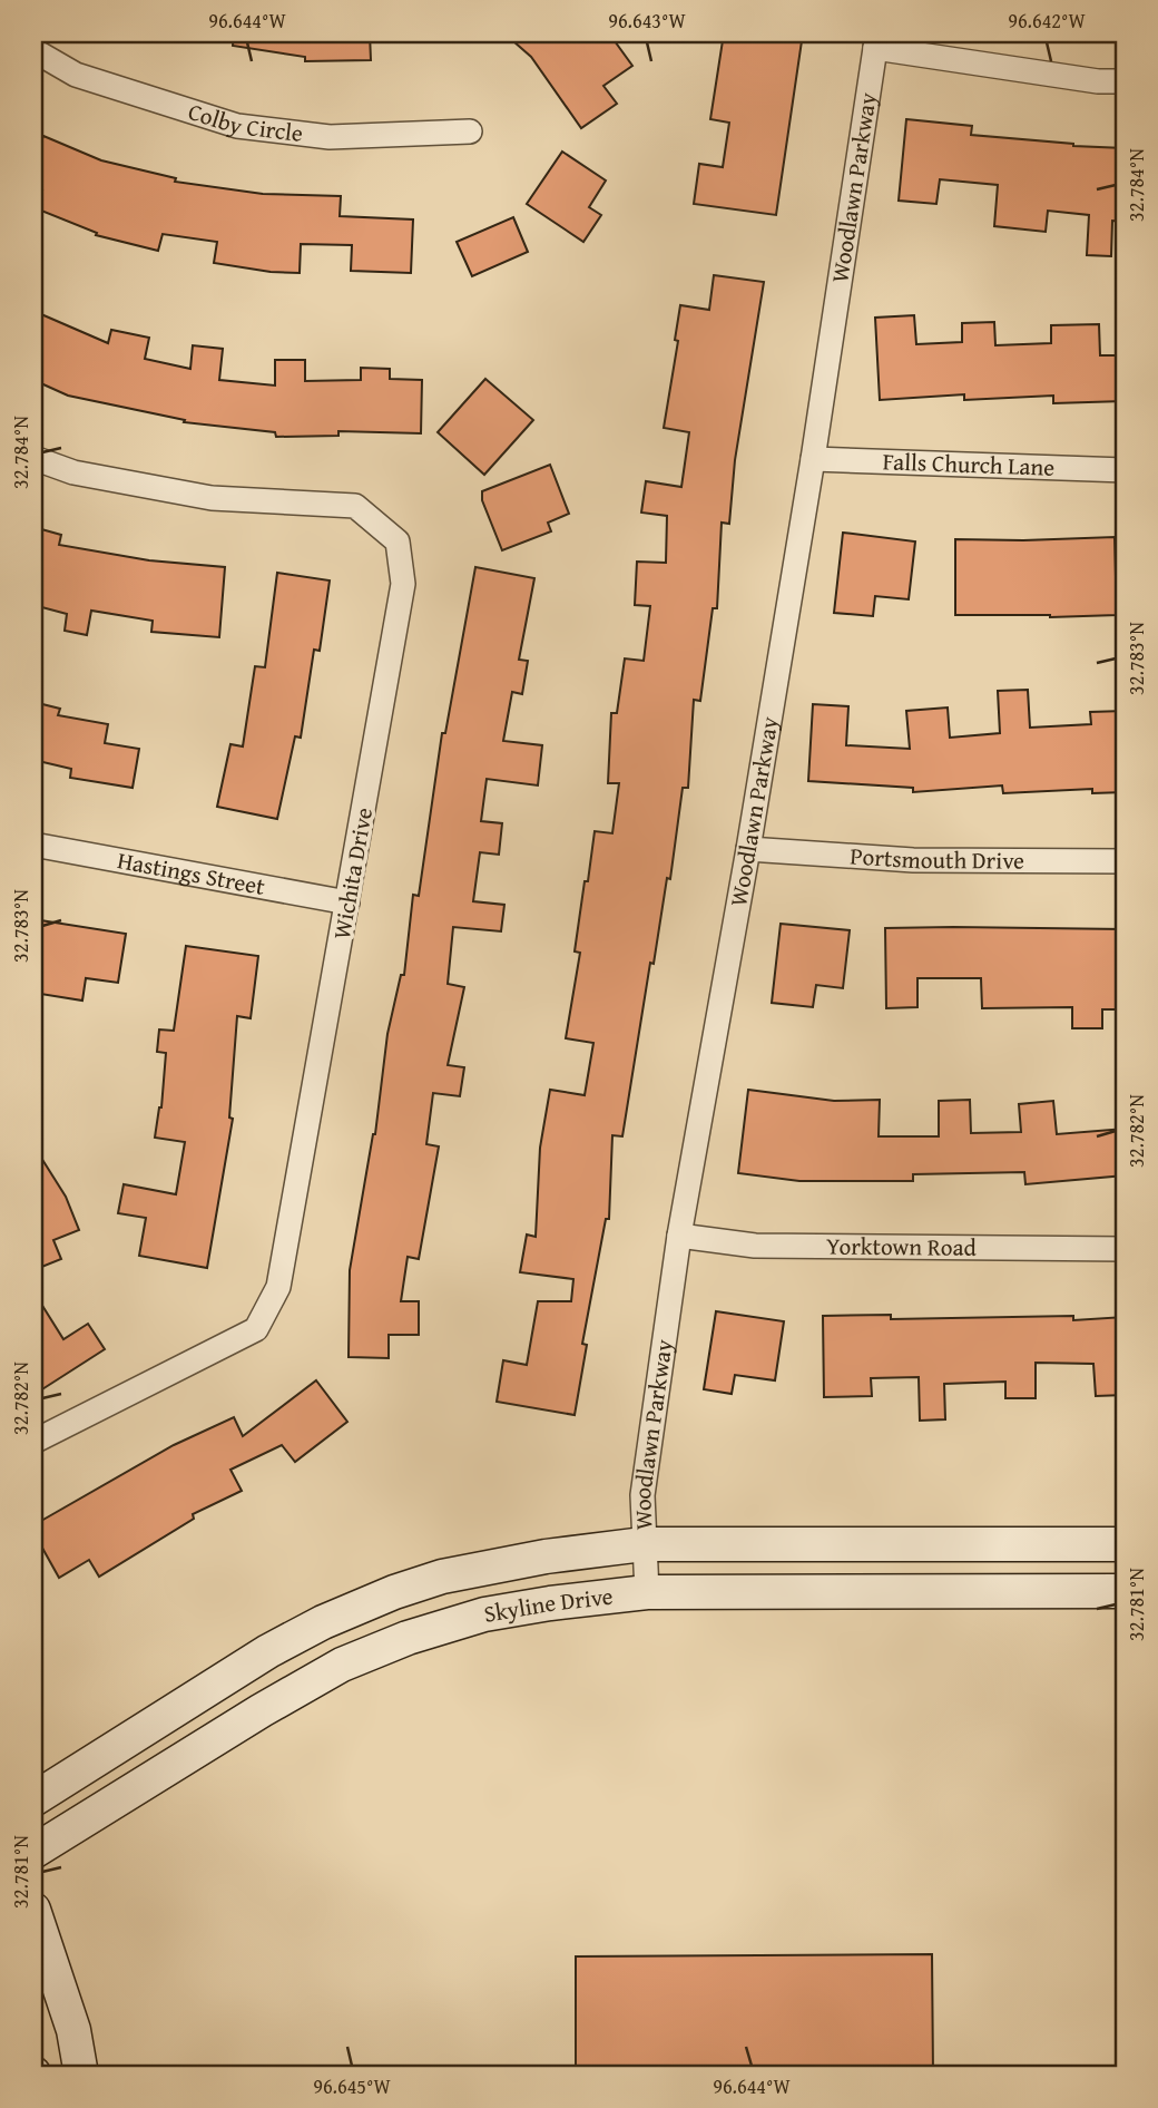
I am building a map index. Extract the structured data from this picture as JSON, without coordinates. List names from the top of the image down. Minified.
{"streets":{"main road":["Skyline Drive"],"street":["Colby Circle","Woodlawn Parkway","Falls Church Lane","Portsmouth Drive","Hastings Street","Wichita Drive","Yorktown Road"]},"crossings":[["Woodlawn Parkway","Falls Church Lane"],["Woodlawn Parkway","Portsmouth Drive"],["Woodlawn Parkway","Yorktown Road"],["Woodlawn Parkway","Skyline Drive"],["Hastings Street","Wichita Drive"]],"coordinates":["96.644°W","96.643°W","96.642°W","32.784°N","32.783°N","32.782°N","32.781°N","96.645°W"]}
